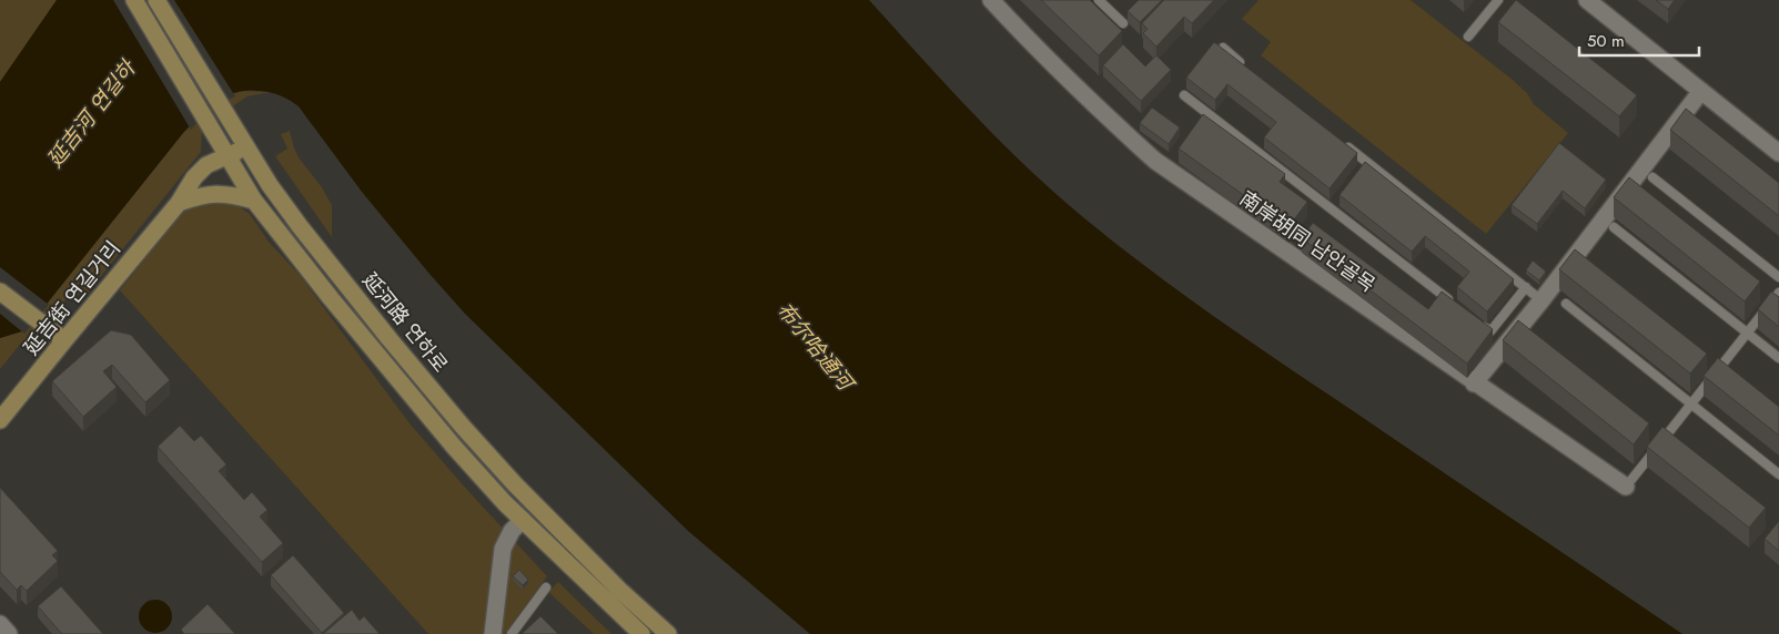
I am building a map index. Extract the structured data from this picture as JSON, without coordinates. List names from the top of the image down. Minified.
{"streets":{"main road":["延吉街 연길거리","延河路 연하로"],"street":["南岸胡同 남안골목"]},"crossings":[["延吉街 연길거리","延河路 연하로"]],"water":["延吉河 연길하","布尔哈通河"],"scale_bar":"50 m"}
